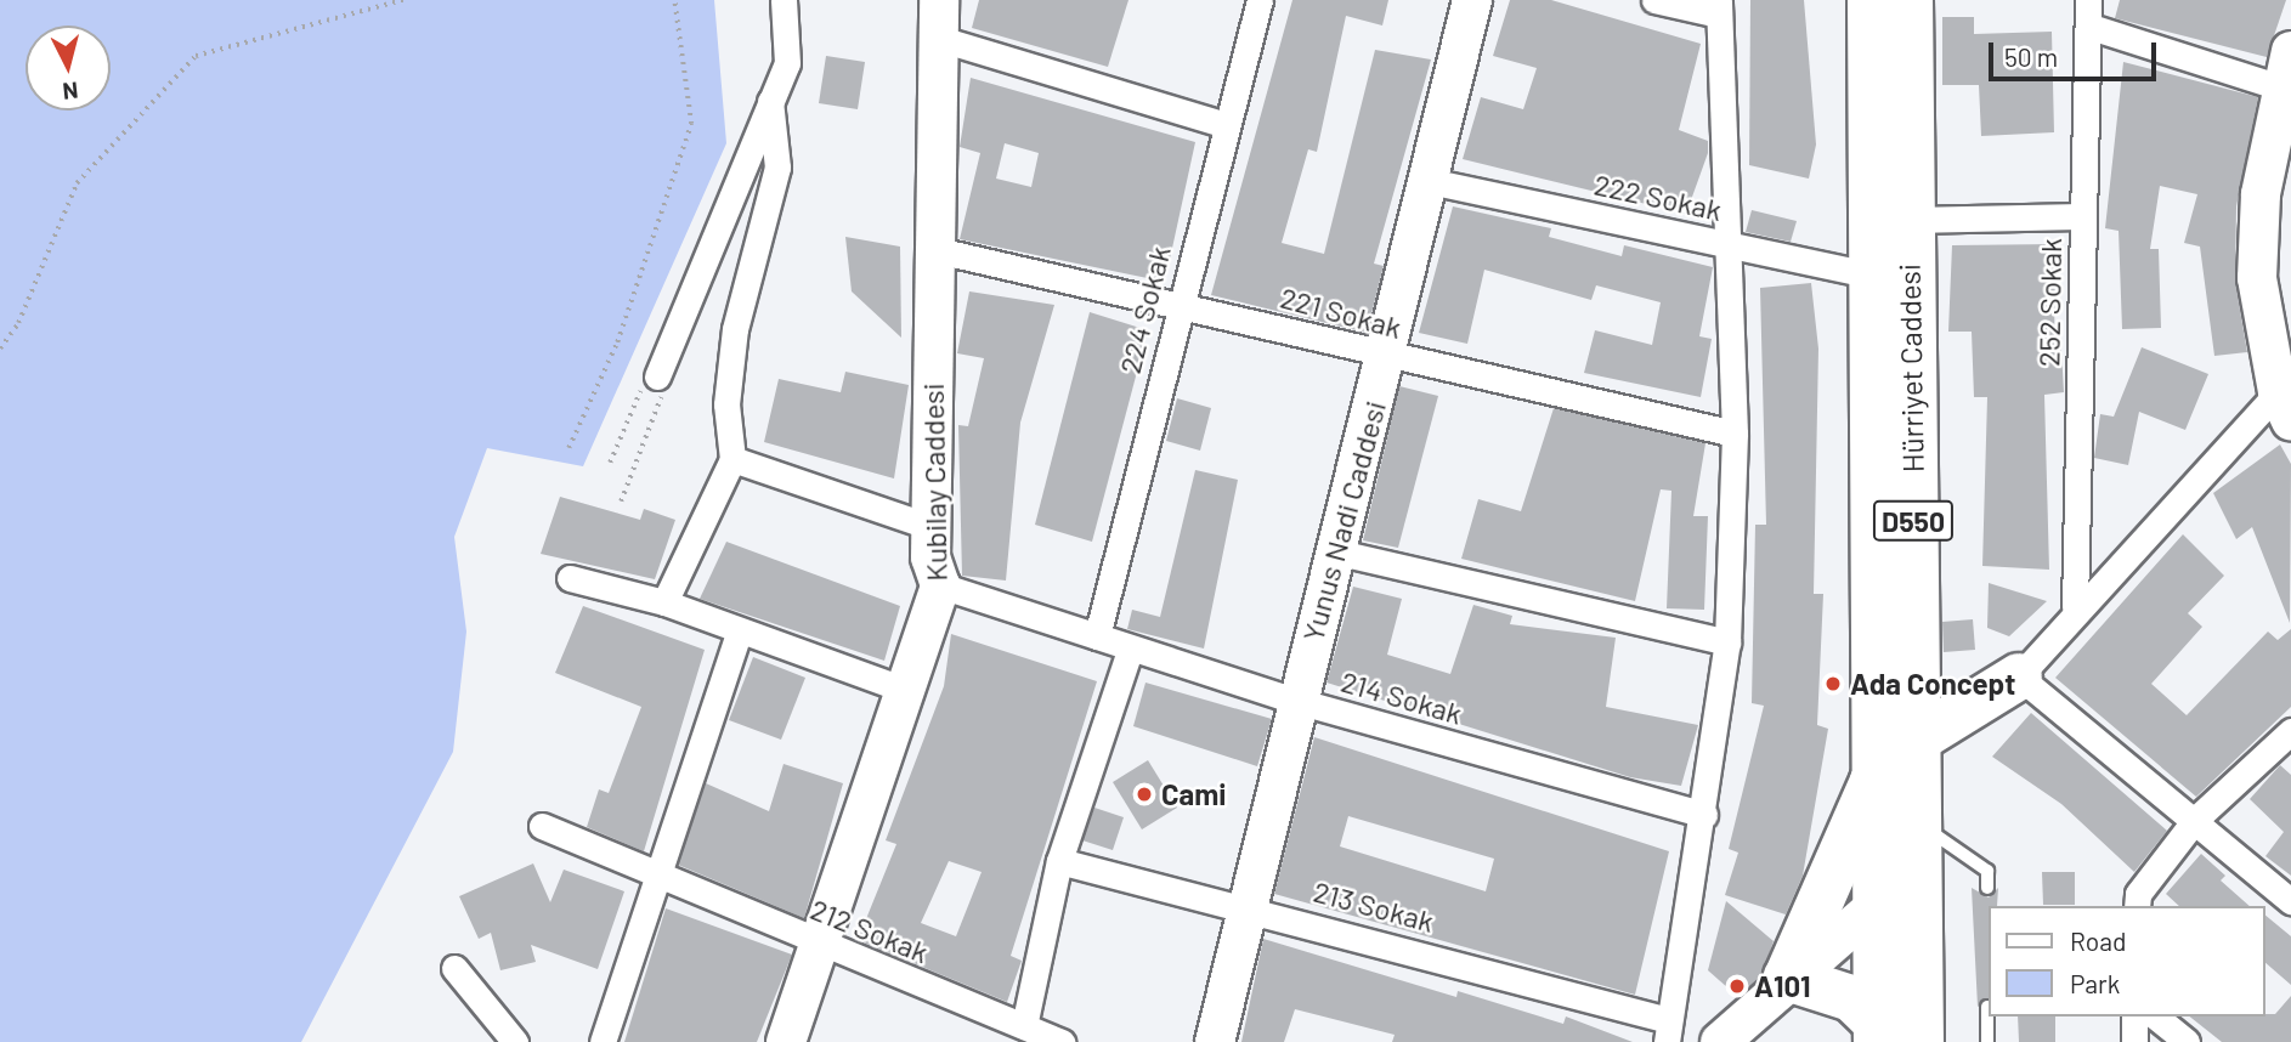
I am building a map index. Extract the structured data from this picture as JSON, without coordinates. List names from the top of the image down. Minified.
{"streets":{"highway":["Hürriyet Caddesi","D550"],"street":["222 Sokak","252 Sokak","224 Sokak","221 Sokak","Kubilay Caddesi","Yunus Nadi Caddesi","214 Sokak","213 Sokak","212 Sokak"]},"crossings":[["222 Sokak","Hürriyet Caddesi"],["222 Sokak","Yunus Nadi Caddesi"],["224 Sokak","221 Sokak"],["224 Sokak","214 Sokak"],["221 Sokak","Kubilay Caddesi"],["221 Sokak","Yunus Nadi Caddesi"],["Kubilay Caddesi","214 Sokak"],["Kubilay Caddesi","212 Sokak"],["Yunus Nadi Caddesi","214 Sokak"],["Yunus Nadi Caddesi","213 Sokak"]],"places":["Ada Concept","Cami","A101"],"legend":["Road","Park"],"scale_bar":"50 m","north":"bottom"}
